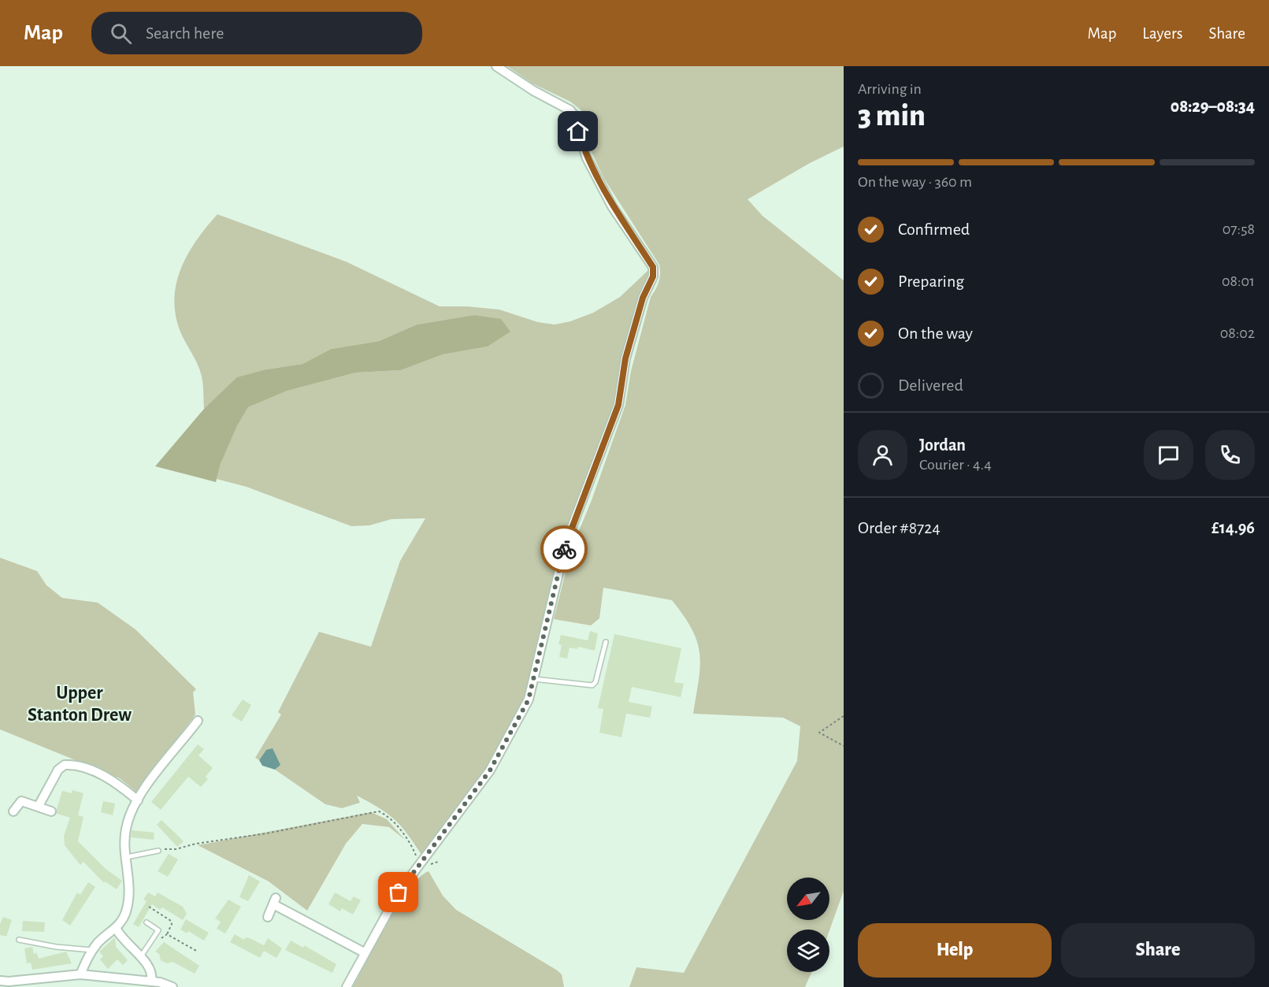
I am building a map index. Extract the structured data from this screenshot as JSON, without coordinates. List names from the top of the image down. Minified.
{"districts":["Upper Stanton Drew"],"north":"bottom left","page":{"header":"Map","search":"Search here","nav":["Map","Layers","Share"],"heading":["3 min","Arriving in","08:29–08:34"],"panel":["Jordan","Courier · 4.4","Order #8724","£14.96"],"bar":"On the way · 360 m","list":[["Confirmed","07:58"],["Preparing","08:01"],["On the way","08:02"],"Delivered"],"buttons":["Help","Share"]}}
